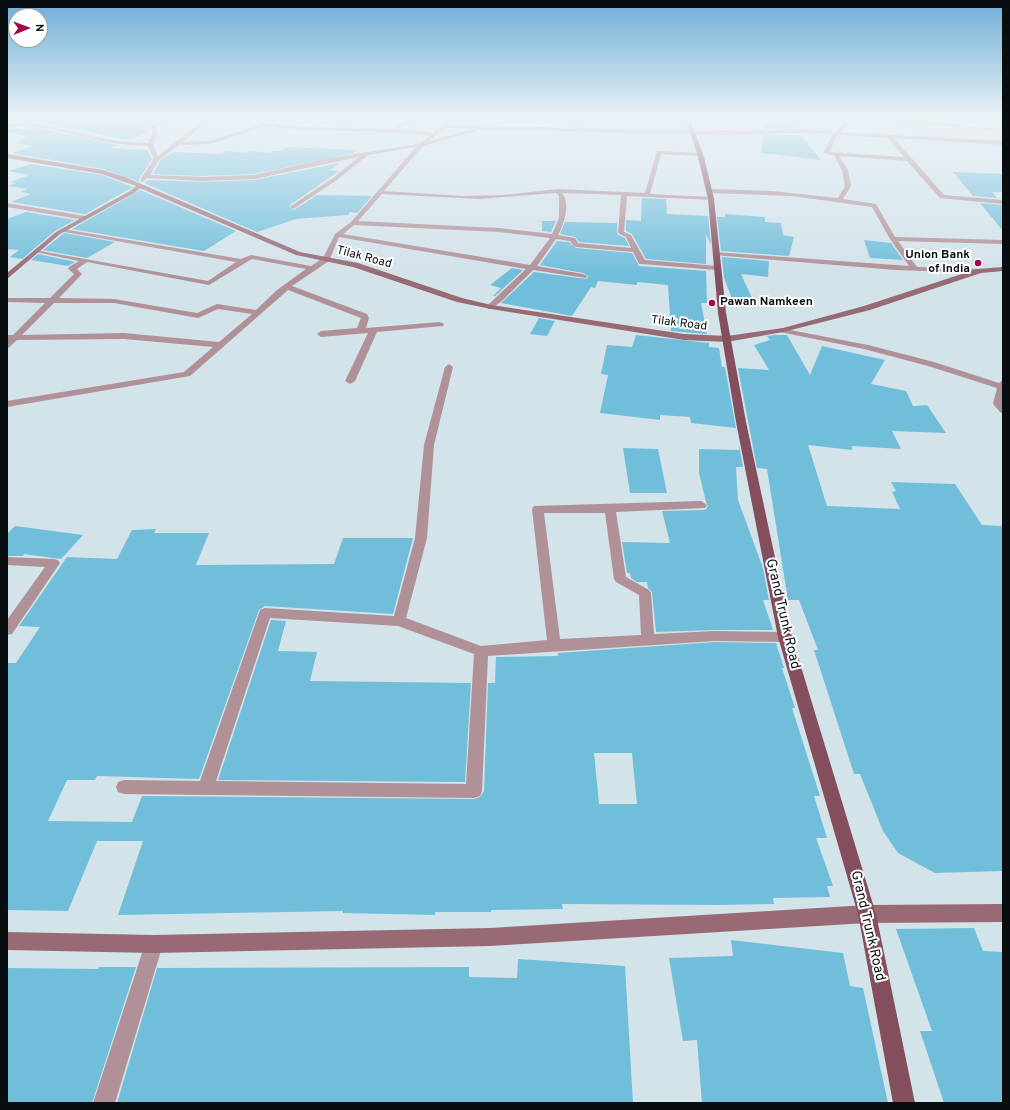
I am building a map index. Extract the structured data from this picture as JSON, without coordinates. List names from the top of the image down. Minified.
{"streets":{"main road":["Tilak Road","Grand Trunk Road"]},"crossings":[["Tilak Road","Grand Trunk Road"]],"places":["Union Bank of India","Pawan Namkeen"],"north":"right"}
